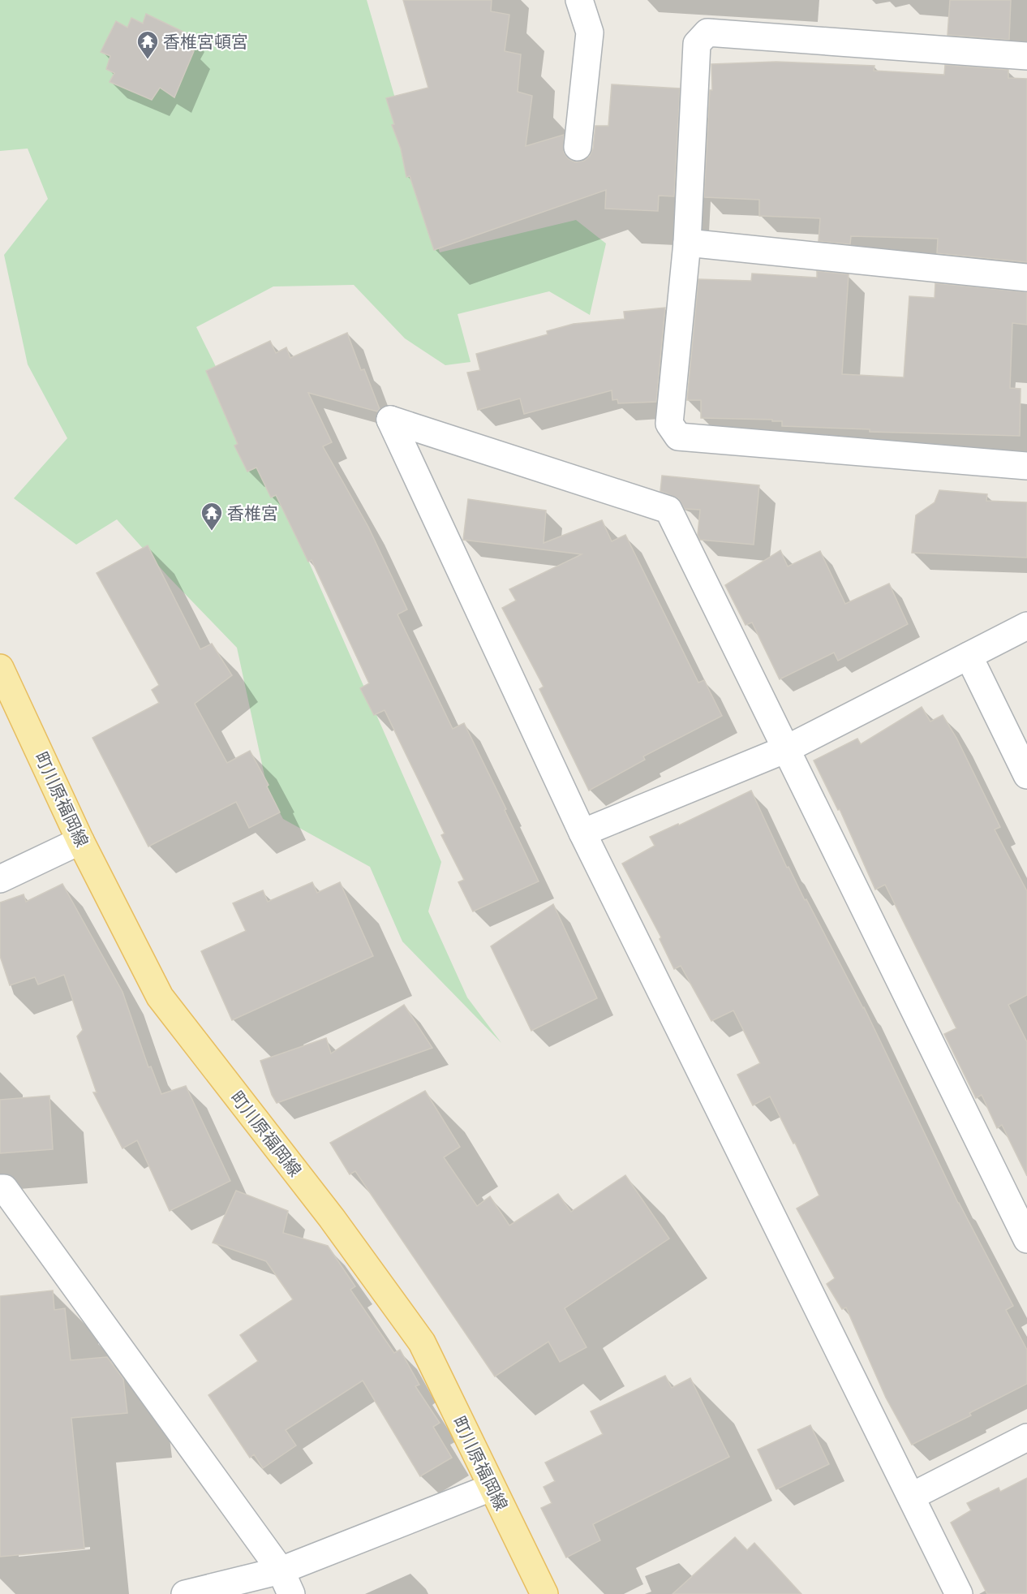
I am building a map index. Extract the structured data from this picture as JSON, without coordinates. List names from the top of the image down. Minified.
{"streets":{"main road":["町川原福岡線"]},"places":{"temple":["香椎宮頓宮","香椎宮"]}}
